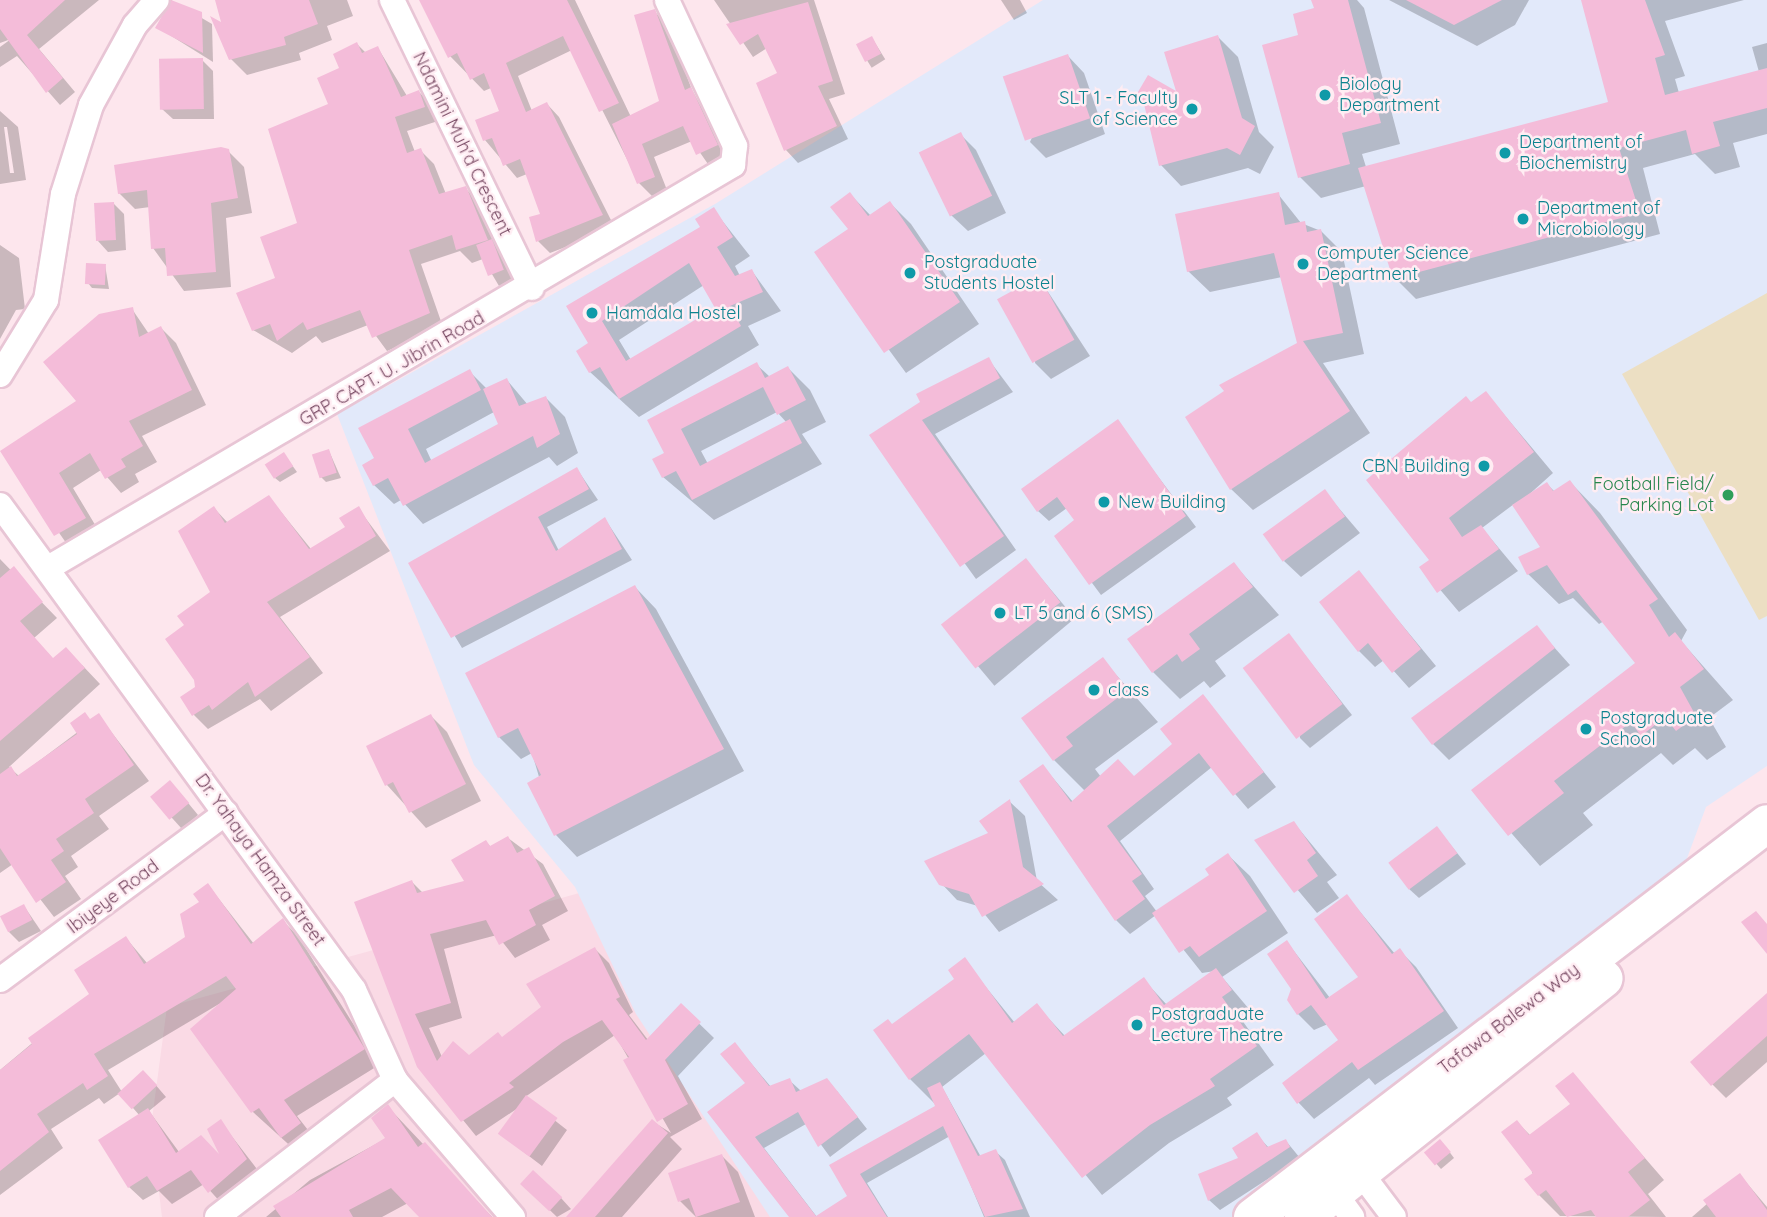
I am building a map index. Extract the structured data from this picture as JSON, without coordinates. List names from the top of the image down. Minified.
{"streets":{"main road":["Tafawa Balewa Way"],"street":["Ndamini Muh'd Crescent","GRP. CAPT. U. Jibrin Road","Dr. Yahaya Hamza Street","Ibiyeye Road"]},"crossings":[["Ndamini Muh'd Crescent","GRP. CAPT. U. Jibrin Road"],["GRP. CAPT. U. Jibrin Road","Dr. Yahaya Hamza Street"],["Dr. Yahaya Hamza Street","Ibiyeye Road"]],"places":["Biology Department","SLT 1 - Faculty of Science","Department of Biochemistry","Department of Microbiology","Computer Science Department","Postgraduate Students Hostel","Hamdala Hostel","CBN Building","Football Field/ Parking Lot","New Building","LT 5 and 6 (SMS)","class","Postgraduate School","Postgraduate Lecture Theatre"]}
